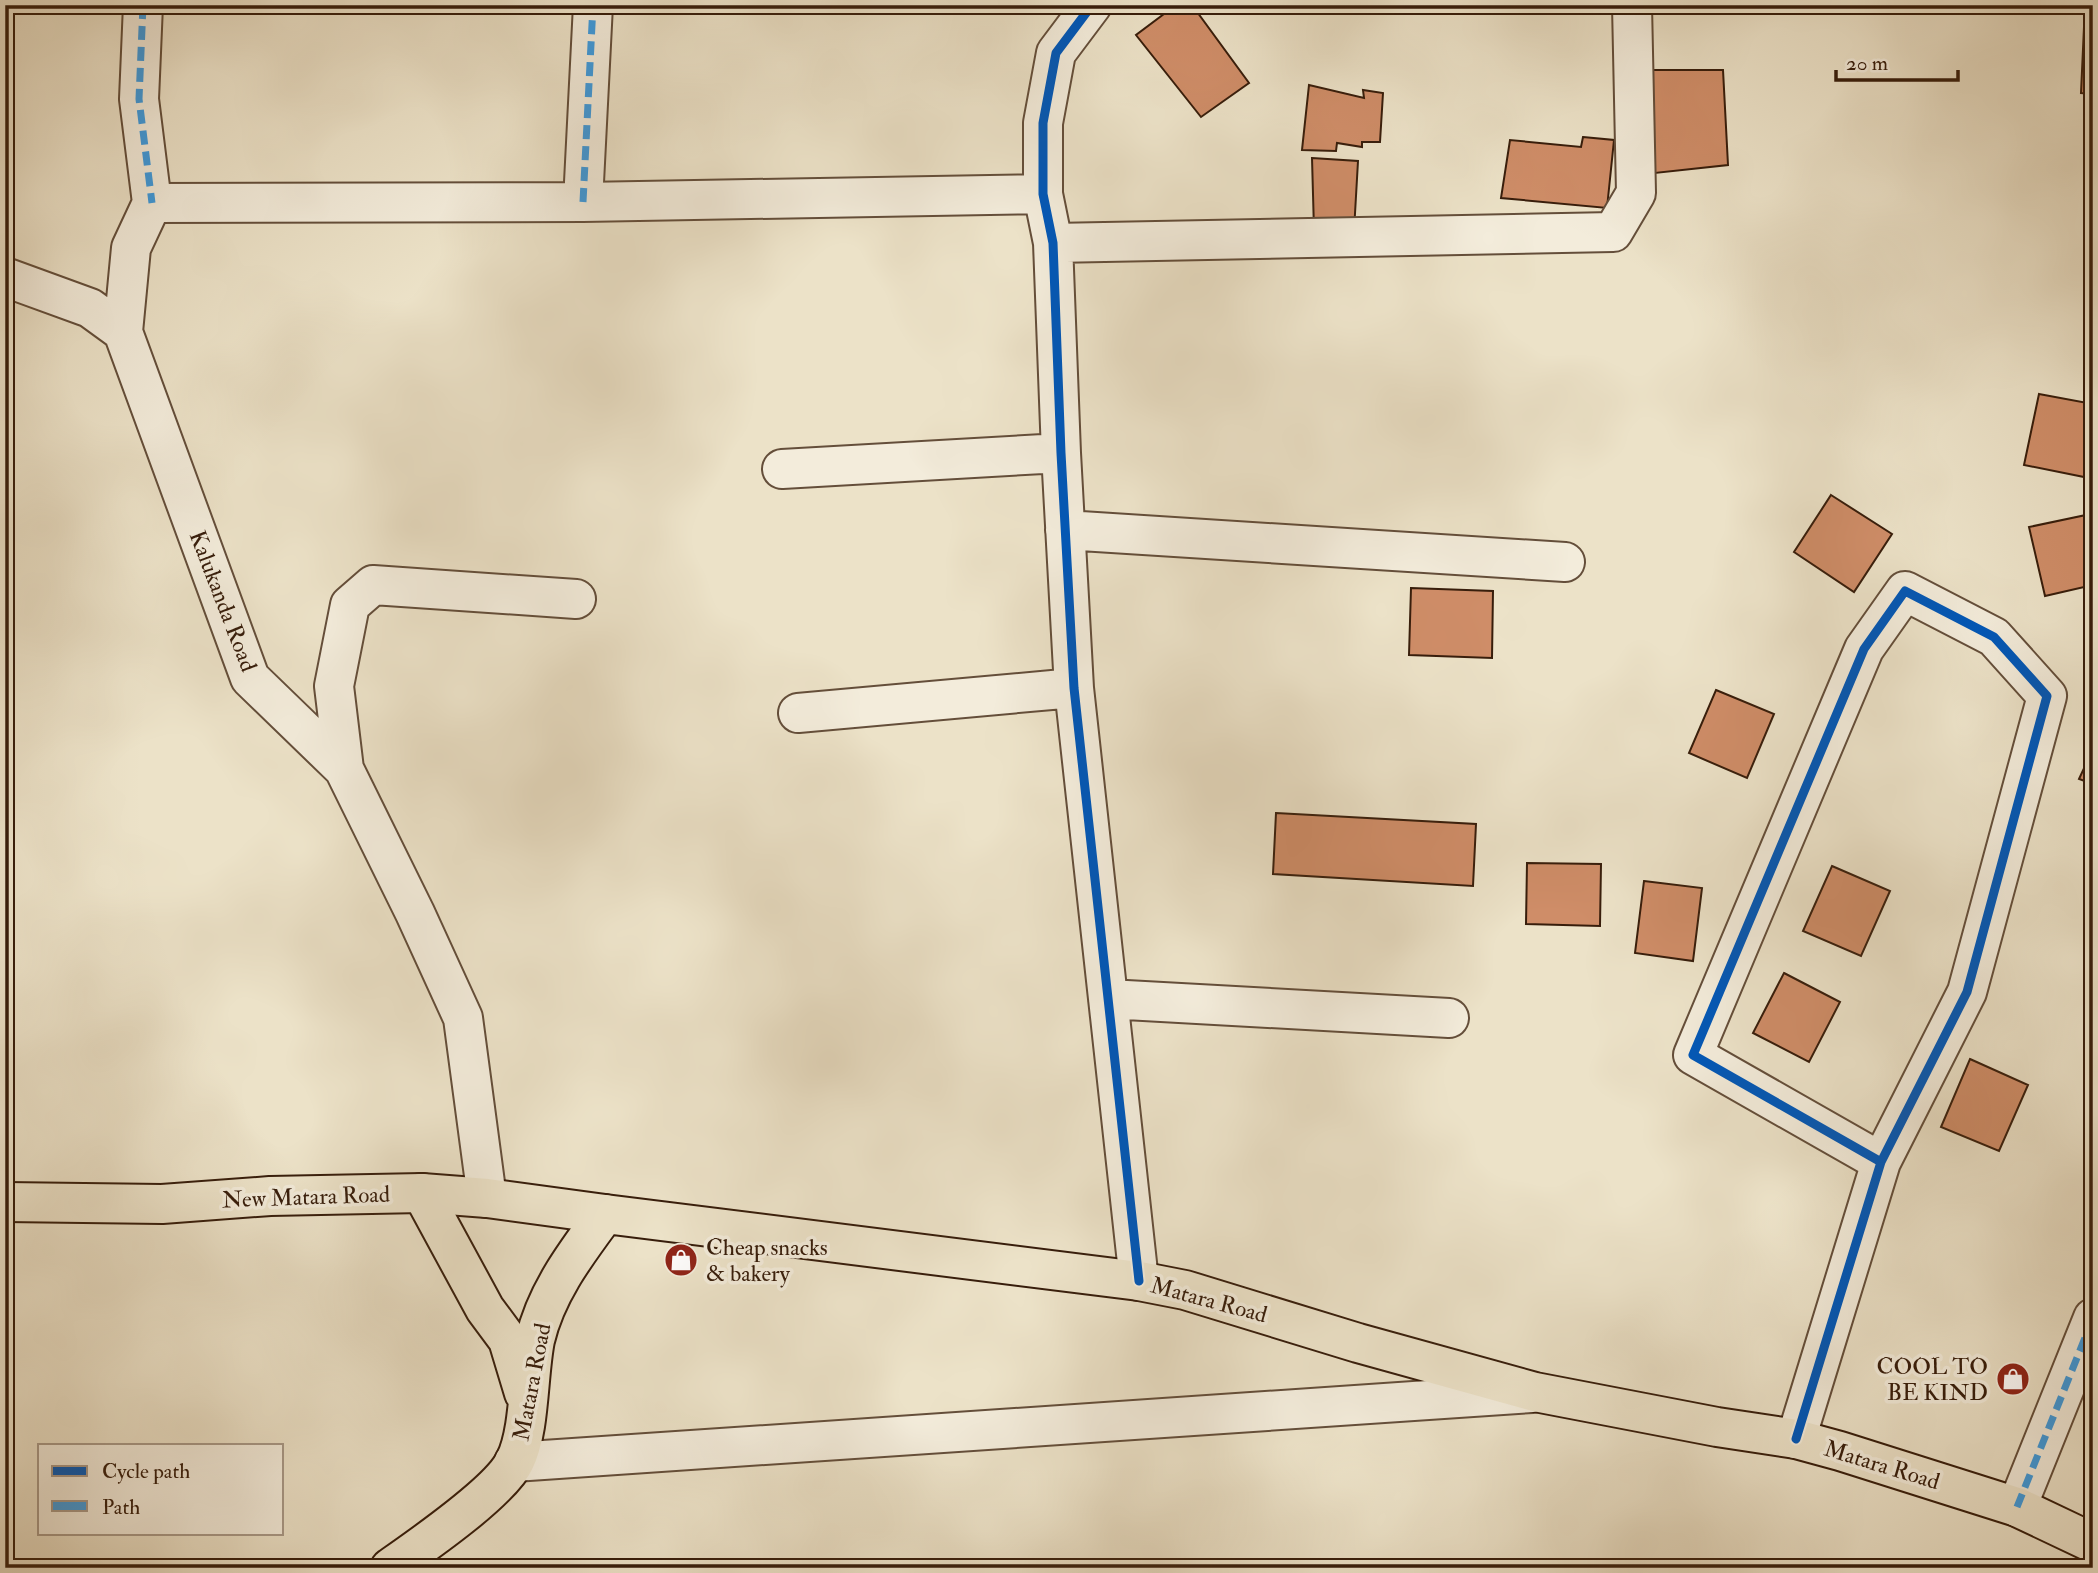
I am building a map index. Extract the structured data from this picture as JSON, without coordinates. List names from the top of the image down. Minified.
{"streets":{"main road":["New Matara Road","Matara Road"],"street":["Kalukanda Road"]},"crossings":[["Kalukanda Road","New Matara Road"],["New Matara Road","Matara Road"]],"places":{"shop":["Cheap snacks & bakery","COOL TO BE KIND"]},"legend":["Cycle path","Path"],"scale_bar":"20 m"}
